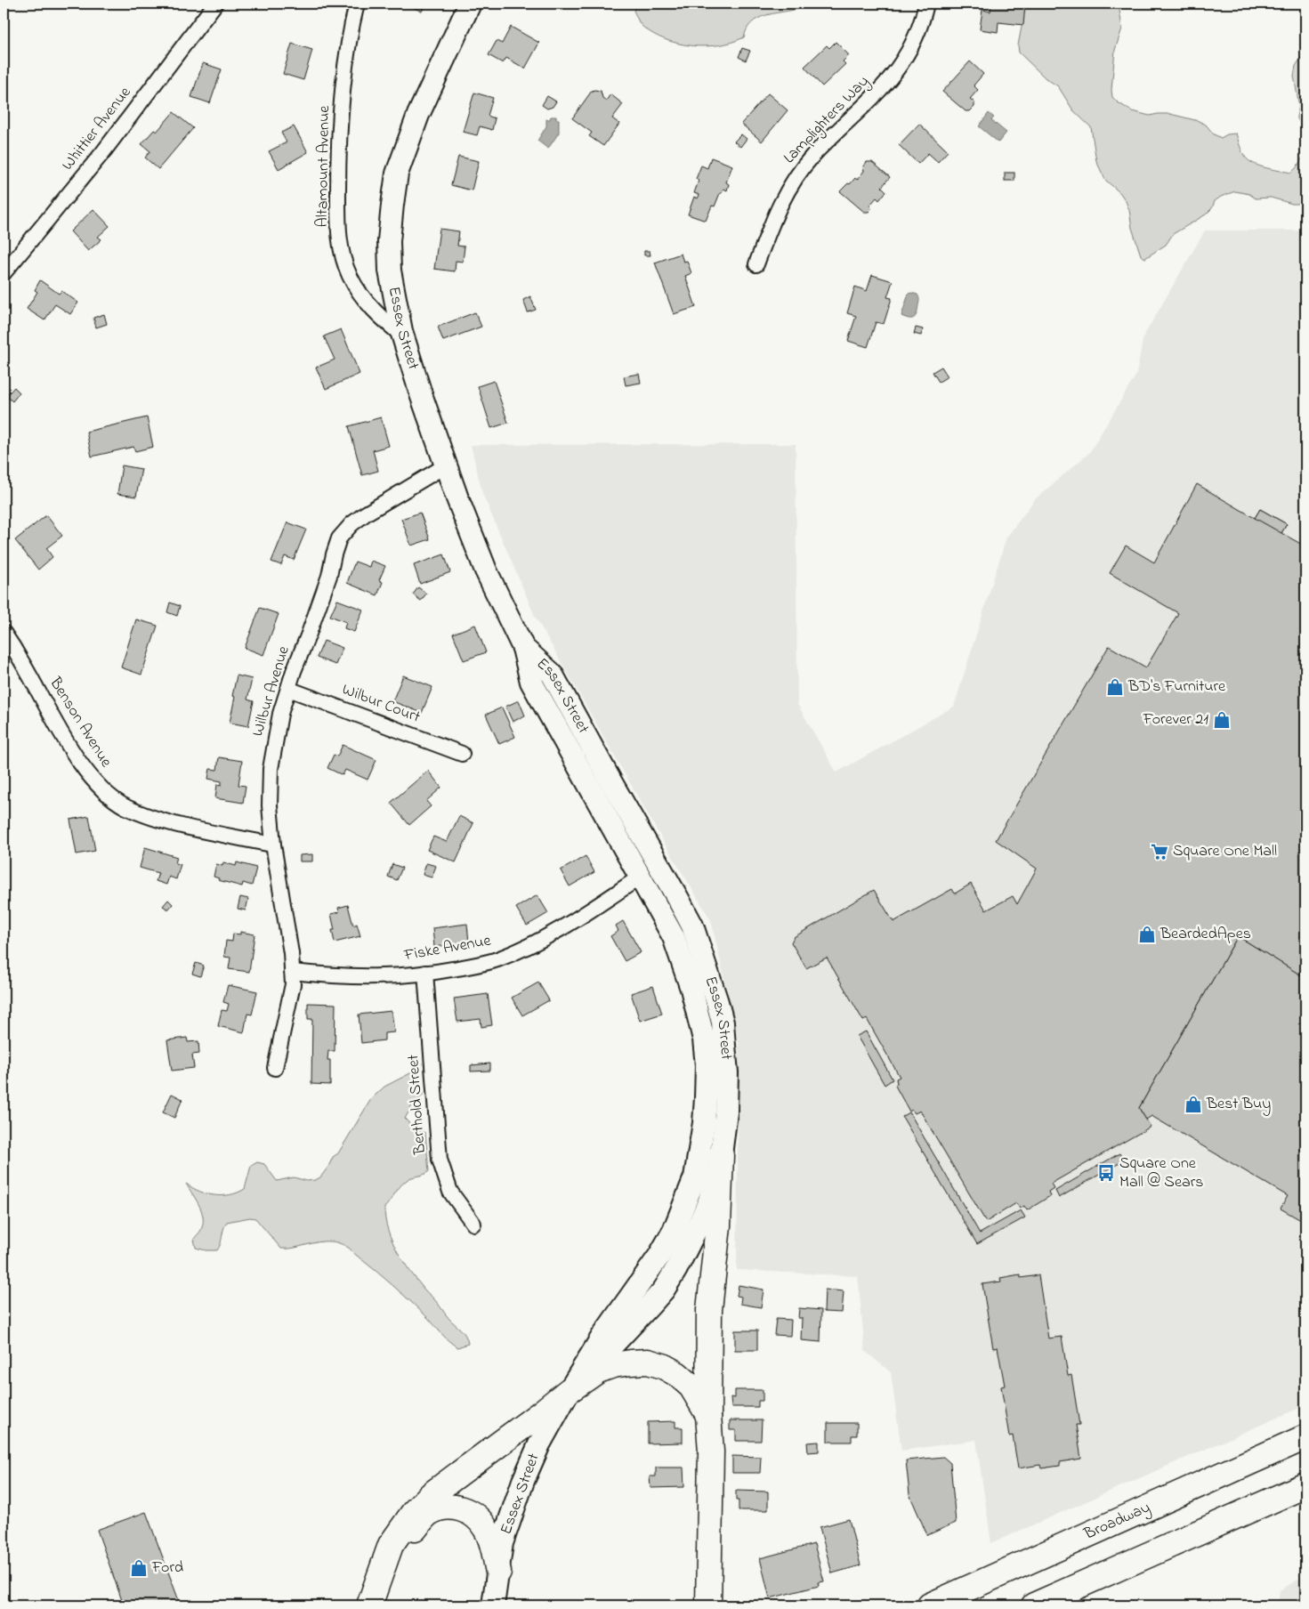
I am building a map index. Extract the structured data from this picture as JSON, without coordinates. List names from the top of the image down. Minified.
{"streets":{"highway":["Broadway"],"main road":["Essex Street"],"street":["Lamplighters Way","Whittier Avenue","Altamount Avenue","Wilbur Avenue","Wilbur Court","Benson Avenue","Fiske Avenue","Berthold Street"]},"crossings":[["Altamount Avenue","Essex Street"],["Essex Street","Wilbur Avenue"],["Essex Street","Fiske Avenue"],["Wilbur Avenue","Wilbur Court"],["Wilbur Avenue","Benson Avenue"],["Wilbur Avenue","Fiske Avenue"],["Fiske Avenue","Berthold Street"]],"places":{"shop":["BD's Furniture","Forever 21","BeardedApes","Best Buy","Ford"],"supermarket":["Square One Mall"],"bus stop":["Square One Mall @ Sears"]}}
